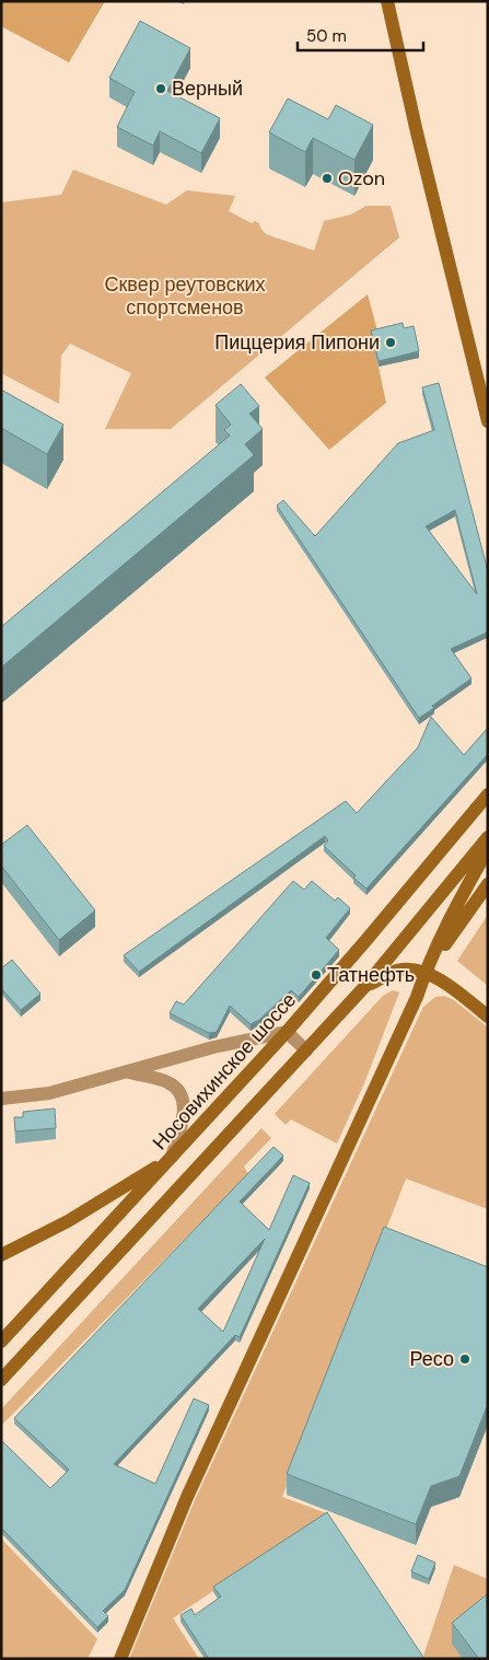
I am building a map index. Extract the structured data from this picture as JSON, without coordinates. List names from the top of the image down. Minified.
{"streets":{"main road":["Носовихинское шоссе"]},"parks":["Сквер реутовских спортсменов"],"places":["Верный","Ozon","Пиццерия Пипони","Татнефть","Ресо"],"scale_bar":"50 m"}
